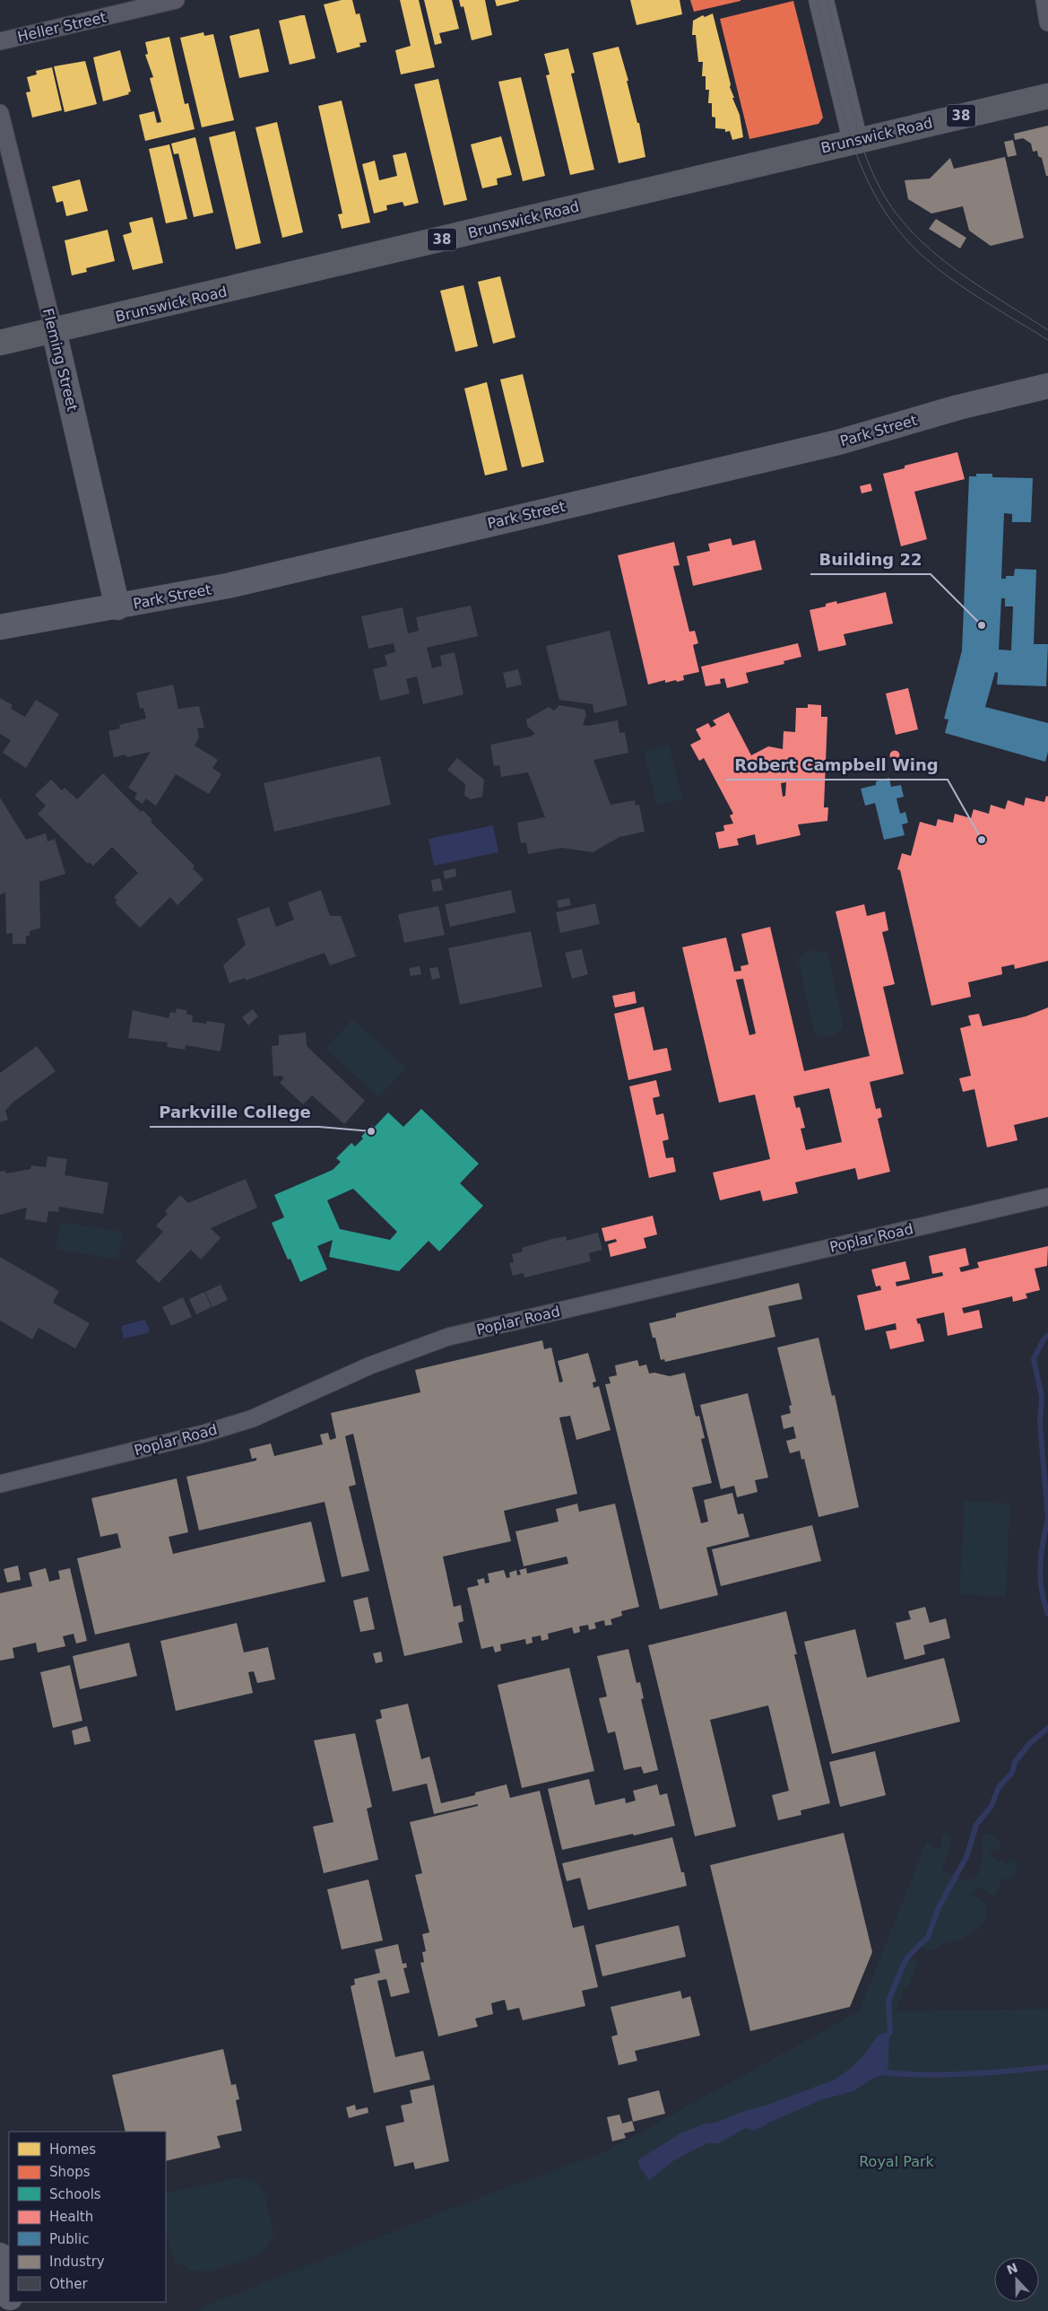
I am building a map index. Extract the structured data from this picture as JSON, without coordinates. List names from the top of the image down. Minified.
{"streets":{"main road":["38","Brunswick Road"],"street":["Heller Street","Fleming Street","Park Street","Poplar Road"]},"crossings":[["Brunswick Road","Fleming Street"],["Fleming Street","Park Street"]],"parks":["Royal Park"],"places":["Building 22","Robert Campbell Wing","Parkville College"],"legend":["Homes","Shops","Schools","Health","Public","Industry","Other"],"north":"top"}
